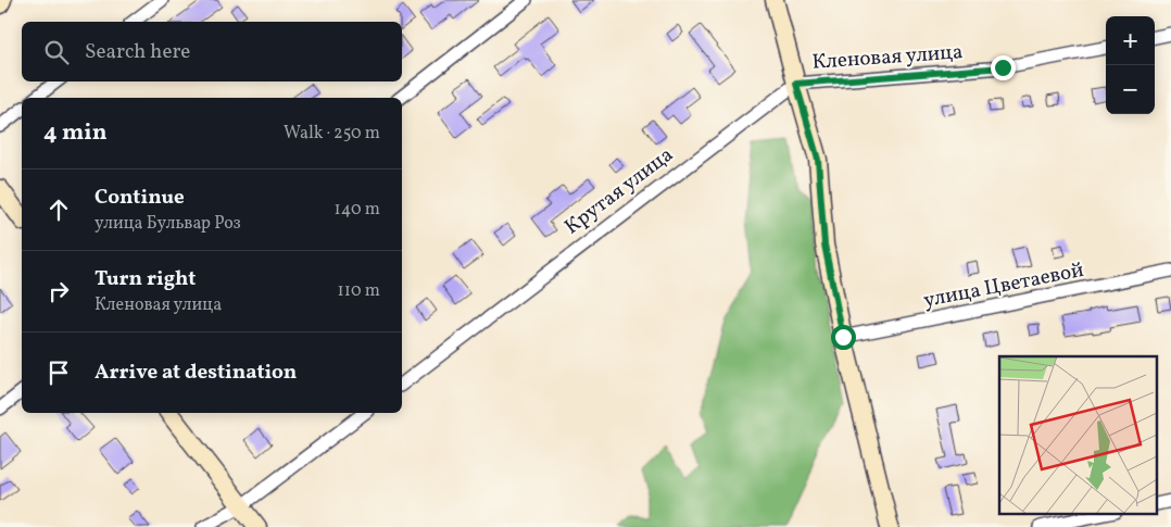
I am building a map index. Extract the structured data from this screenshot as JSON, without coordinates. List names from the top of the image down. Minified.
{"streets":{"street":["Кленовая улица","Крутая улица","улица Цветаевой"]},"crossings":[["Кленовая улица","Крутая улица"]],"page":{"map_buttons":["+","−"],"search":"Search here","heading":["4 min","Walk · 250 m"],"list":[["Continue","улица Бульвар Роз","140 m"],["Turn right","Кленовая улица","110 m"],"Arrive at destination"]}}
